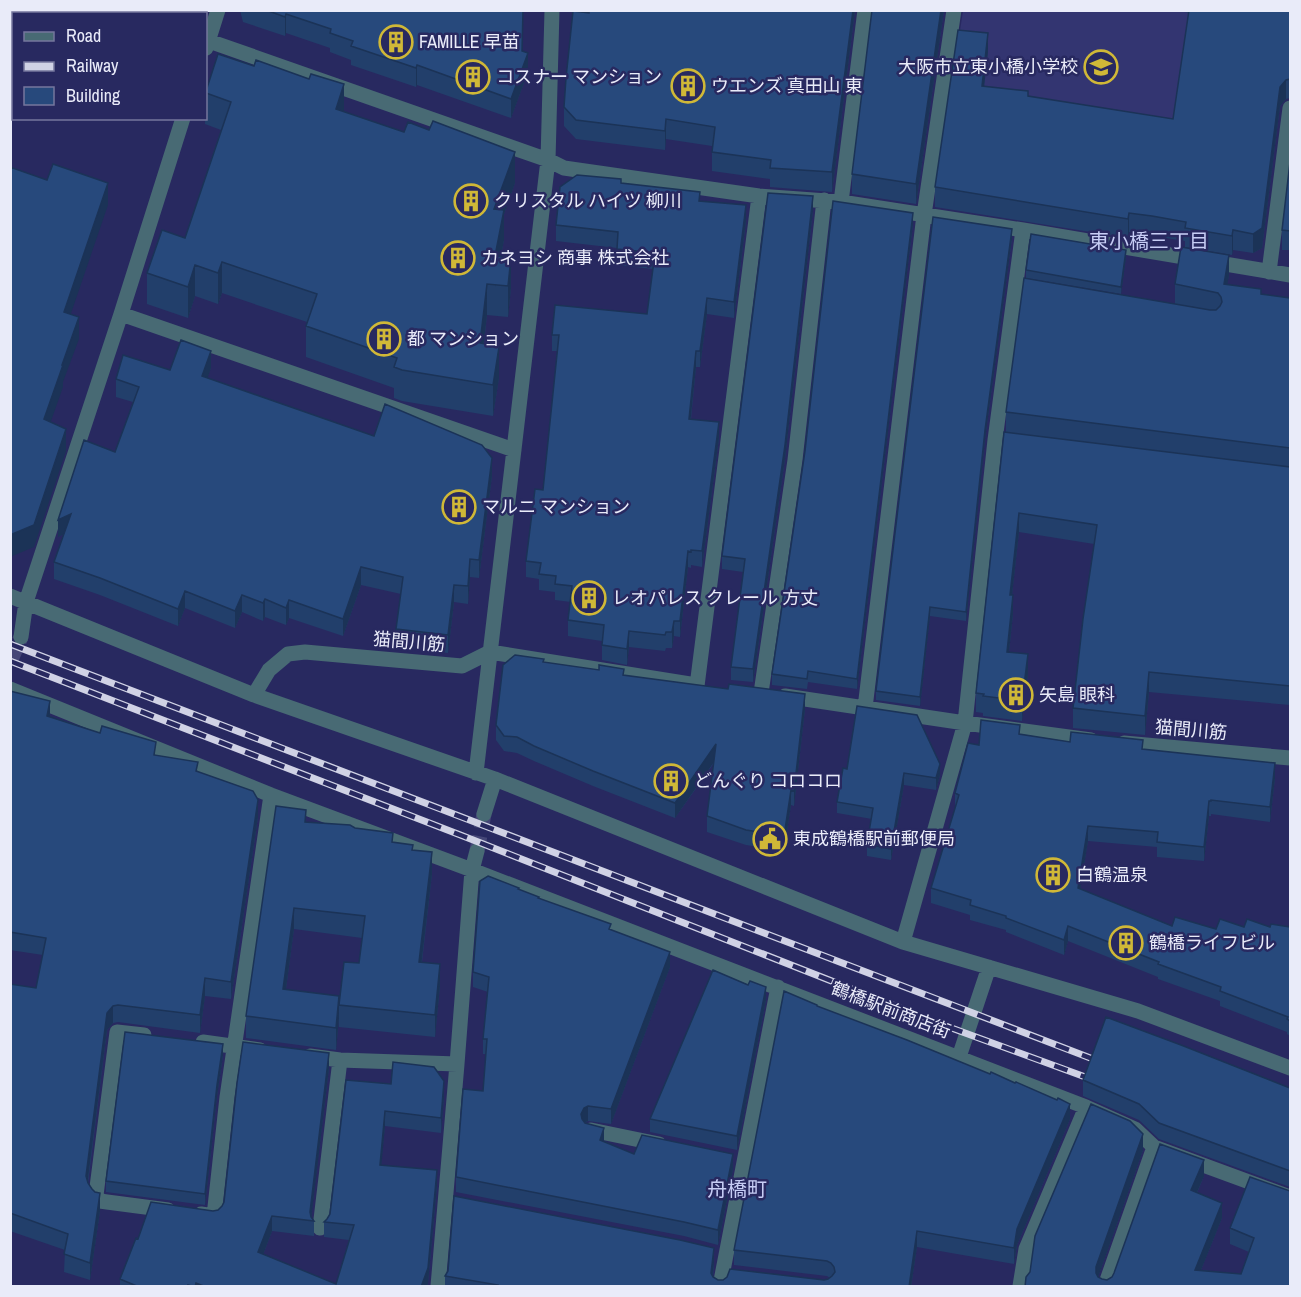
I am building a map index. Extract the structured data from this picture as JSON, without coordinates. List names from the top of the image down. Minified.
{"streets":{"street":["猫間川筋","鶴橋駅前商店街"]},"districts":["東小橋三丁目","舟橋町"],"places":{"building":["FAMILLE 早苗","コスナー マンション","ウエンズ 真田山 東","クリスタル ハイツ 柳川","カネヨシ 商事 株式会社","都 マンション","マルニ マンション","レオパレス クレール 方丈","矢島 眼科","どんぐり コロコロ","白鶴温泉","鶴橋ライフビル"],"school or university":["大阪市立東小橋小学校"],"public building":["東成鶴橋駅前郵便局"]},"legend":["Road","Railway","Building"]}
